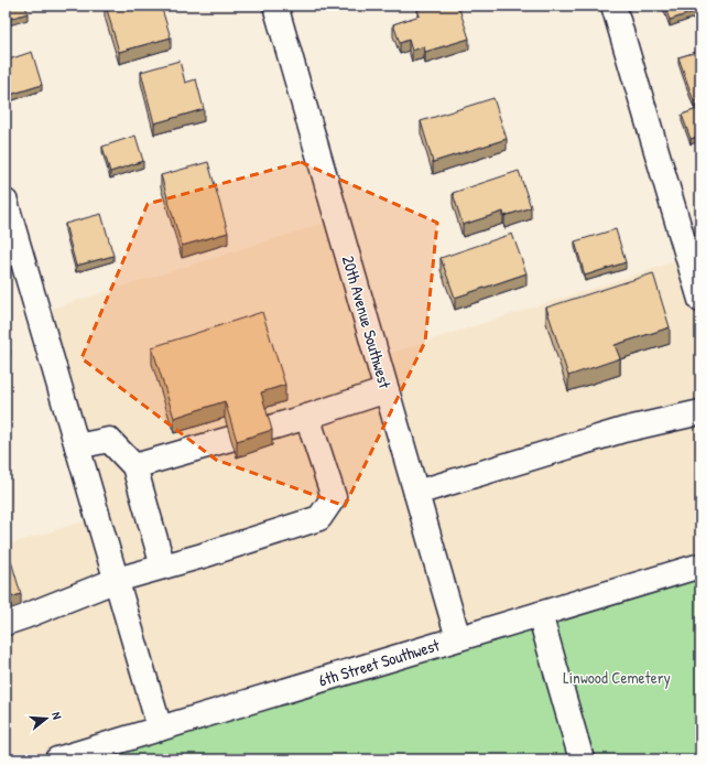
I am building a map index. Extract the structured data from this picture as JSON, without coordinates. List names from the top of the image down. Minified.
{"streets":{"main road":["20th Avenue Southwest","6th Street Southwest"]},"crossings":[["20th Avenue Southwest","6th Street Southwest"]],"parks":["Linwood Cemetery"],"north":"right"}
